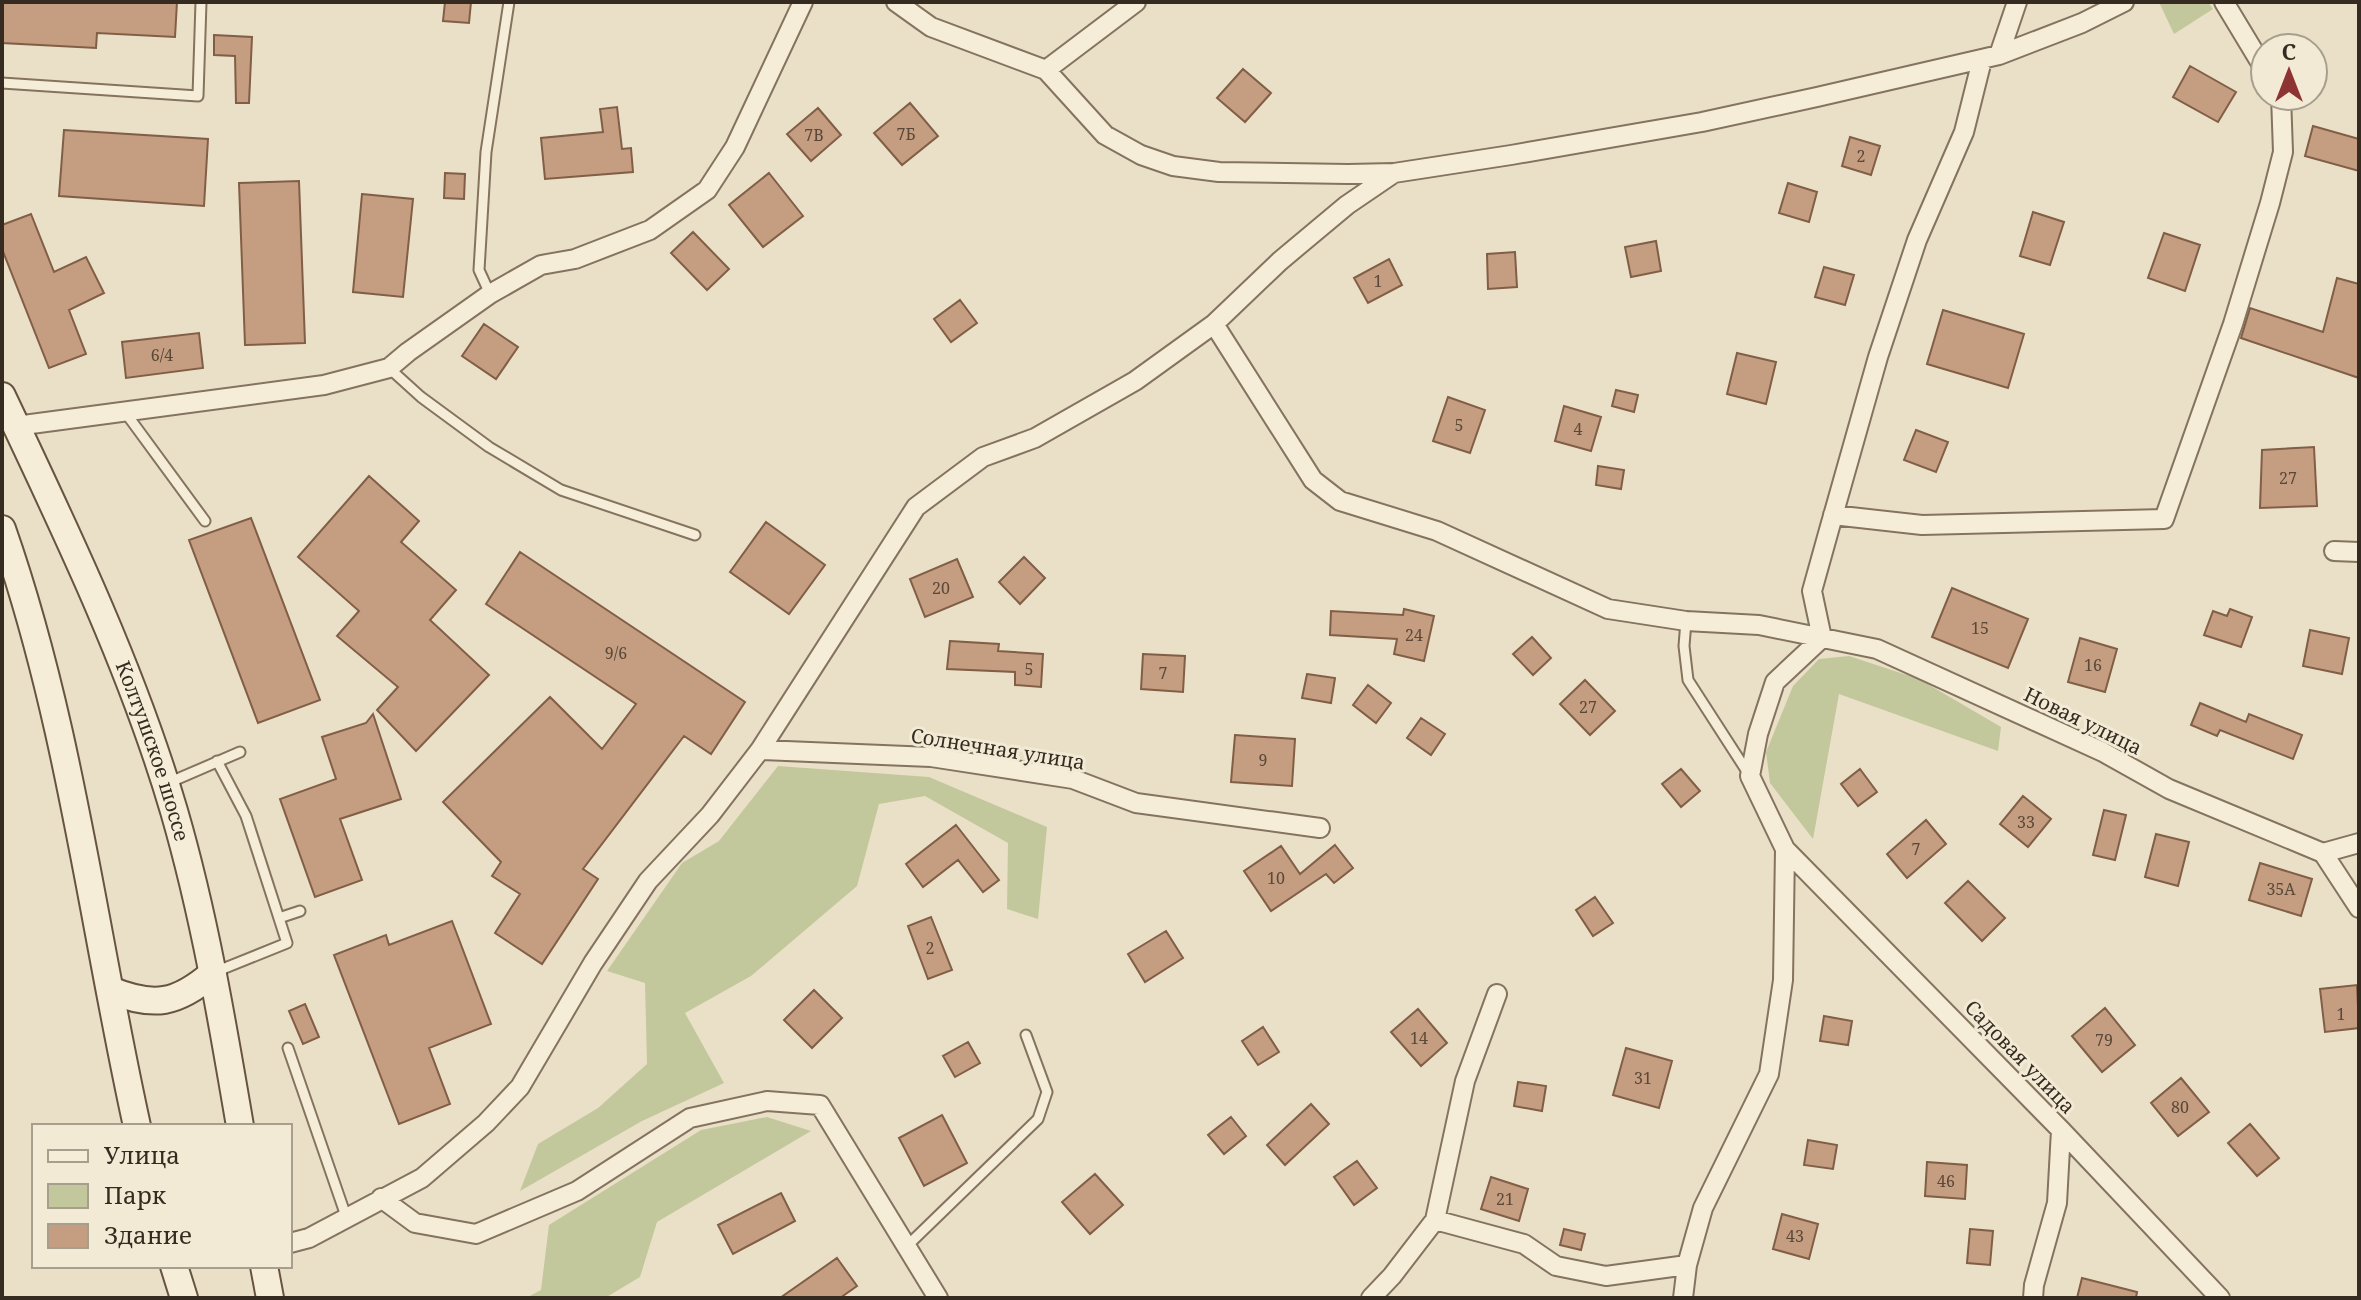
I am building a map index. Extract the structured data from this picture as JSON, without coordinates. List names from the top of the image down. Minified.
{"streets":{"main road":["Колтушское шоссе"],"street":["Новая улица","Солнечная улица","Садовая улица"]},"house_numbers":["7Б","7В","2","1","6/4","5","4","27","20","15","24","9/6","16","5","7","27","9","33","7","10","35А","2","1","14","79","31","80","46","21","43"],"legend":["Улица","Парк","Здание"],"north":"top"}
